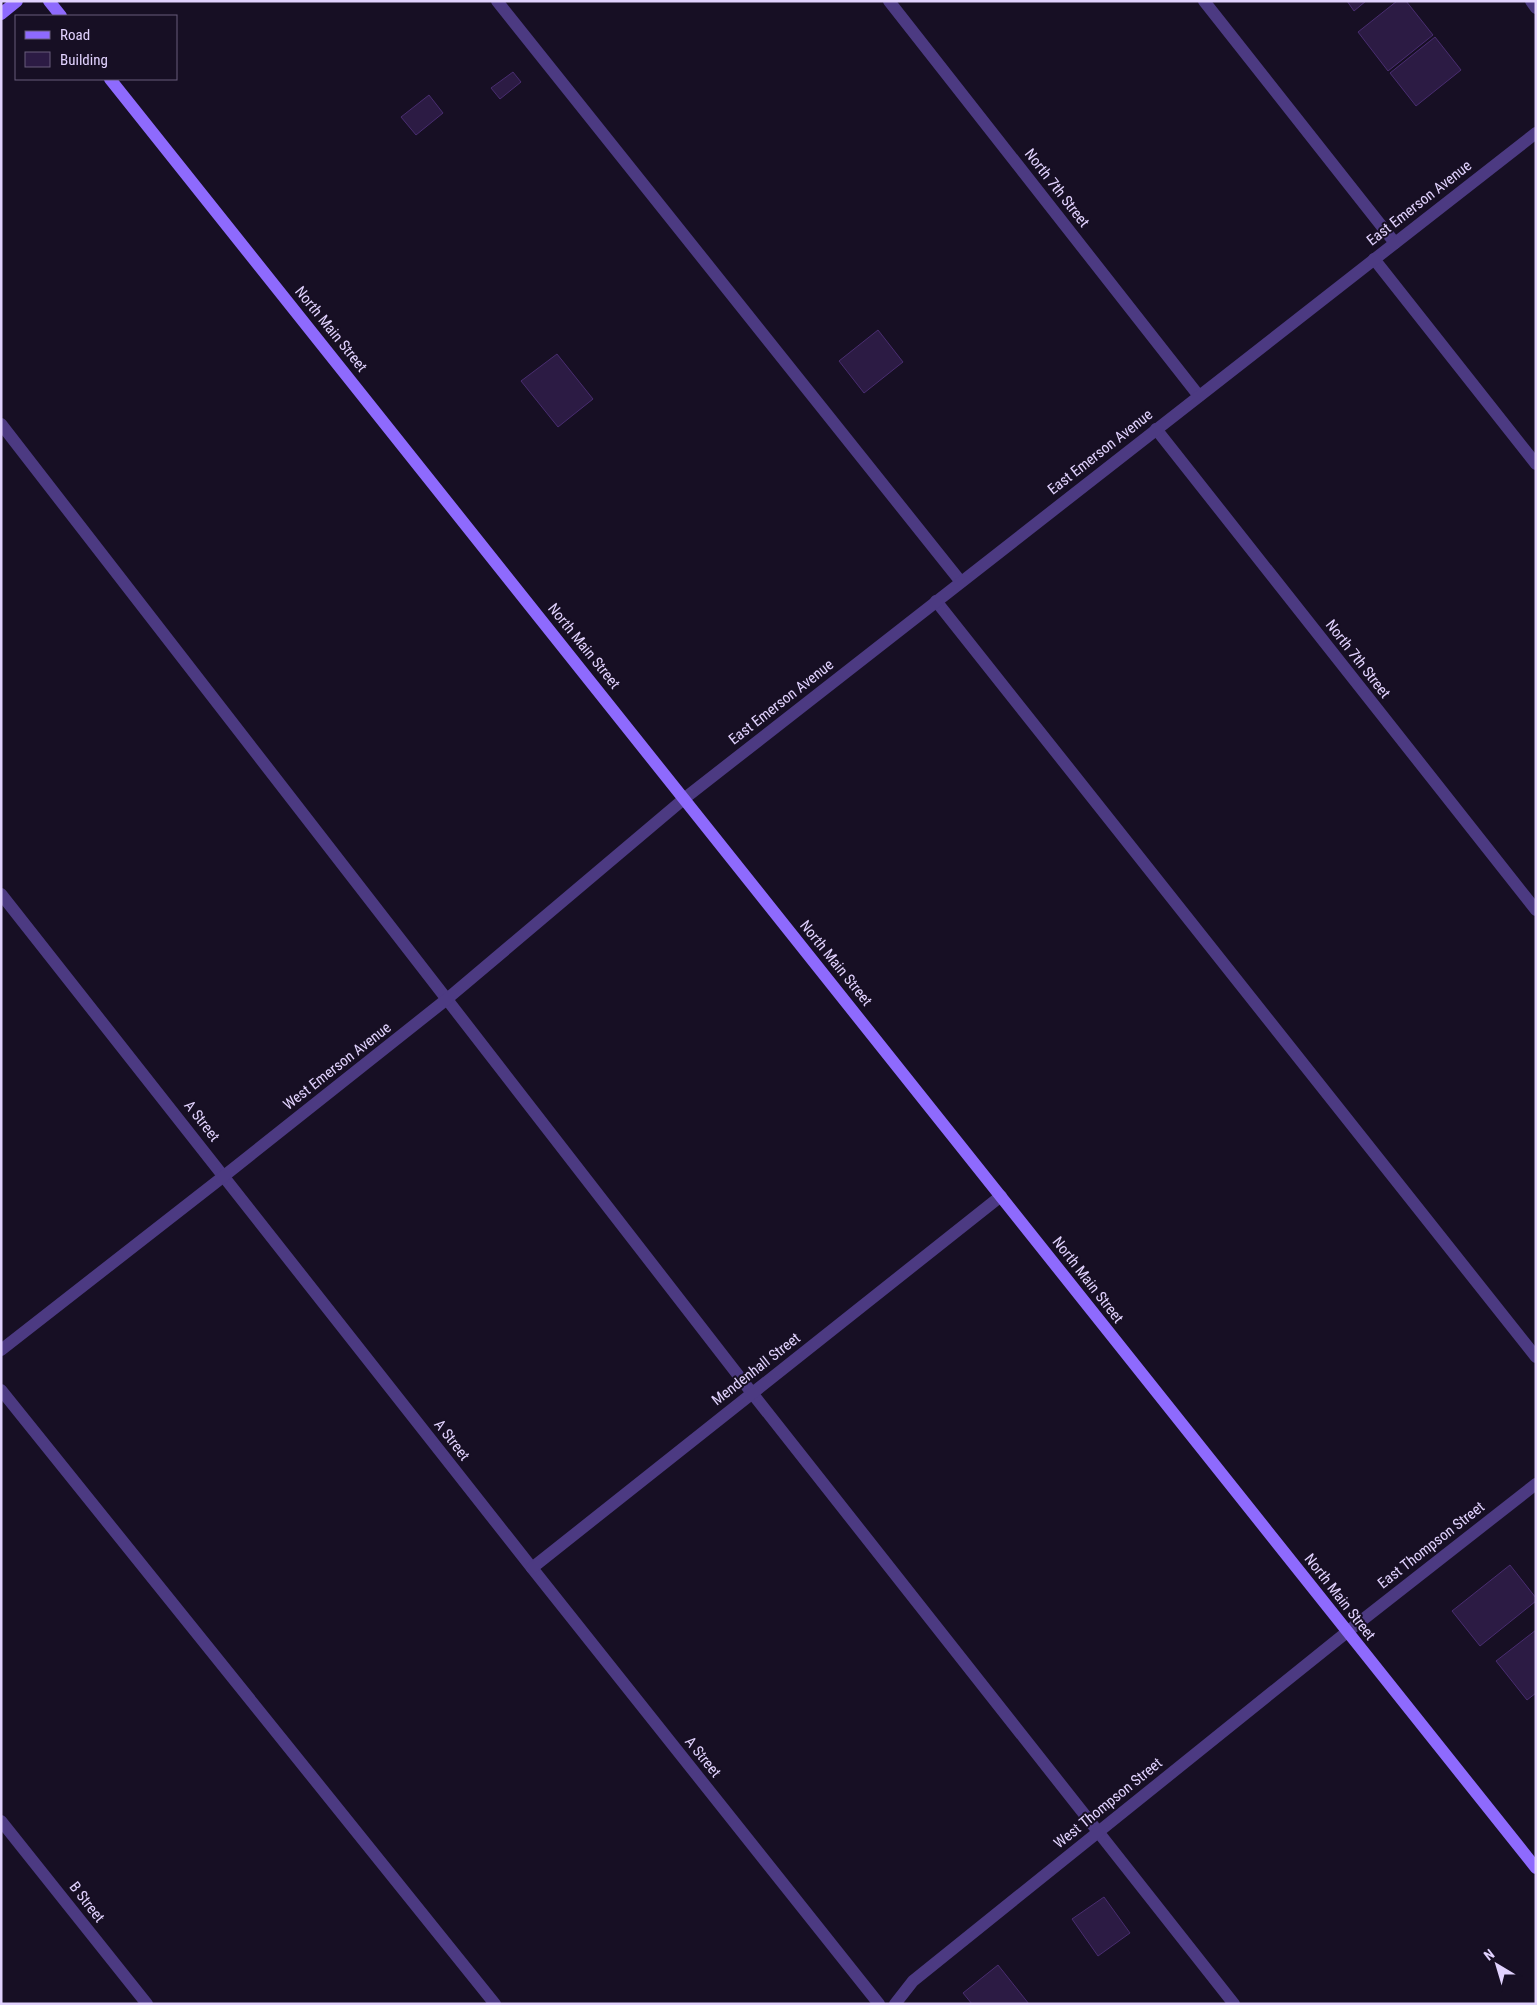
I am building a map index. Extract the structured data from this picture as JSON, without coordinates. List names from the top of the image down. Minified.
{"streets":{"street":["North 7th Street","East Emerson Avenue","North Main Street","West Emerson Avenue","A Street","Mendenhall Street","East Thompson Street","West Thompson Street","B Street"]},"crossings":[["North 7th Street","East Emerson Avenue"],["East Emerson Avenue","North Main Street"],["East Emerson Avenue","West Emerson Avenue"],["North Main Street","West Emerson Avenue"],["North Main Street","Mendenhall Street"],["North Main Street","East Thompson Street"],["North Main Street","West Thompson Street"],["West Emerson Avenue","A Street"],["A Street","Mendenhall Street"],["East Thompson Street","West Thompson Street"]],"legend":["Road","Building"],"north":"top left"}
